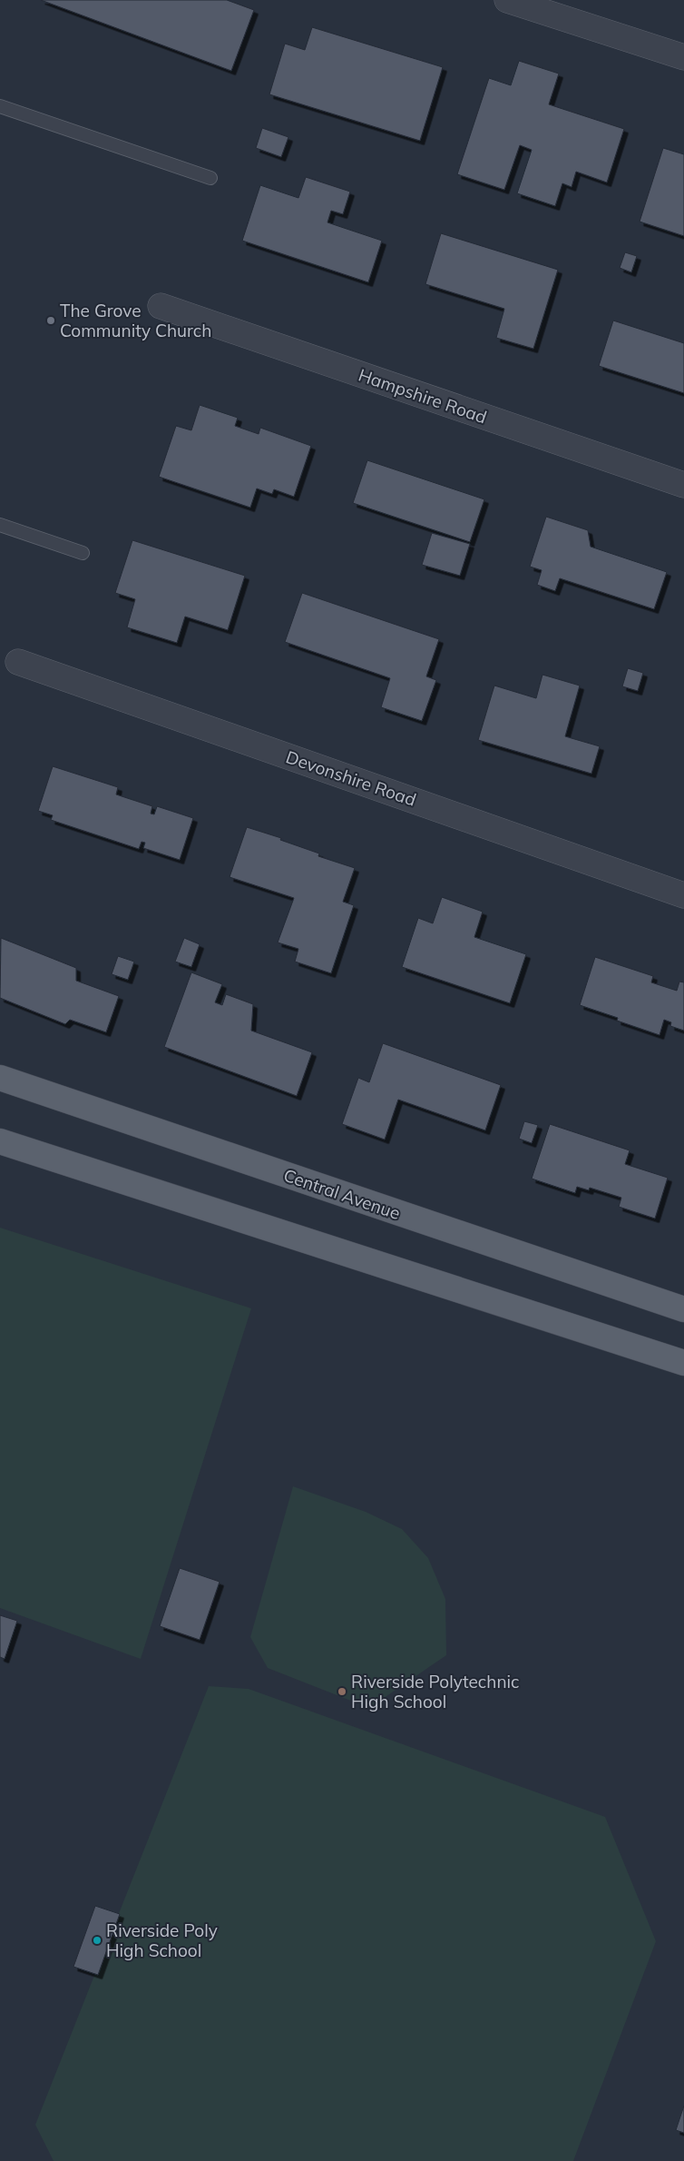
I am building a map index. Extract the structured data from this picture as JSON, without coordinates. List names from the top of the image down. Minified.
{"streets":{"main road":["Central Avenue"],"street":["Hampshire Road","Devonshire Road"]},"places":["The Grove Community Church","Riverside Polytechnic High School","Riverside Poly High School"]}
